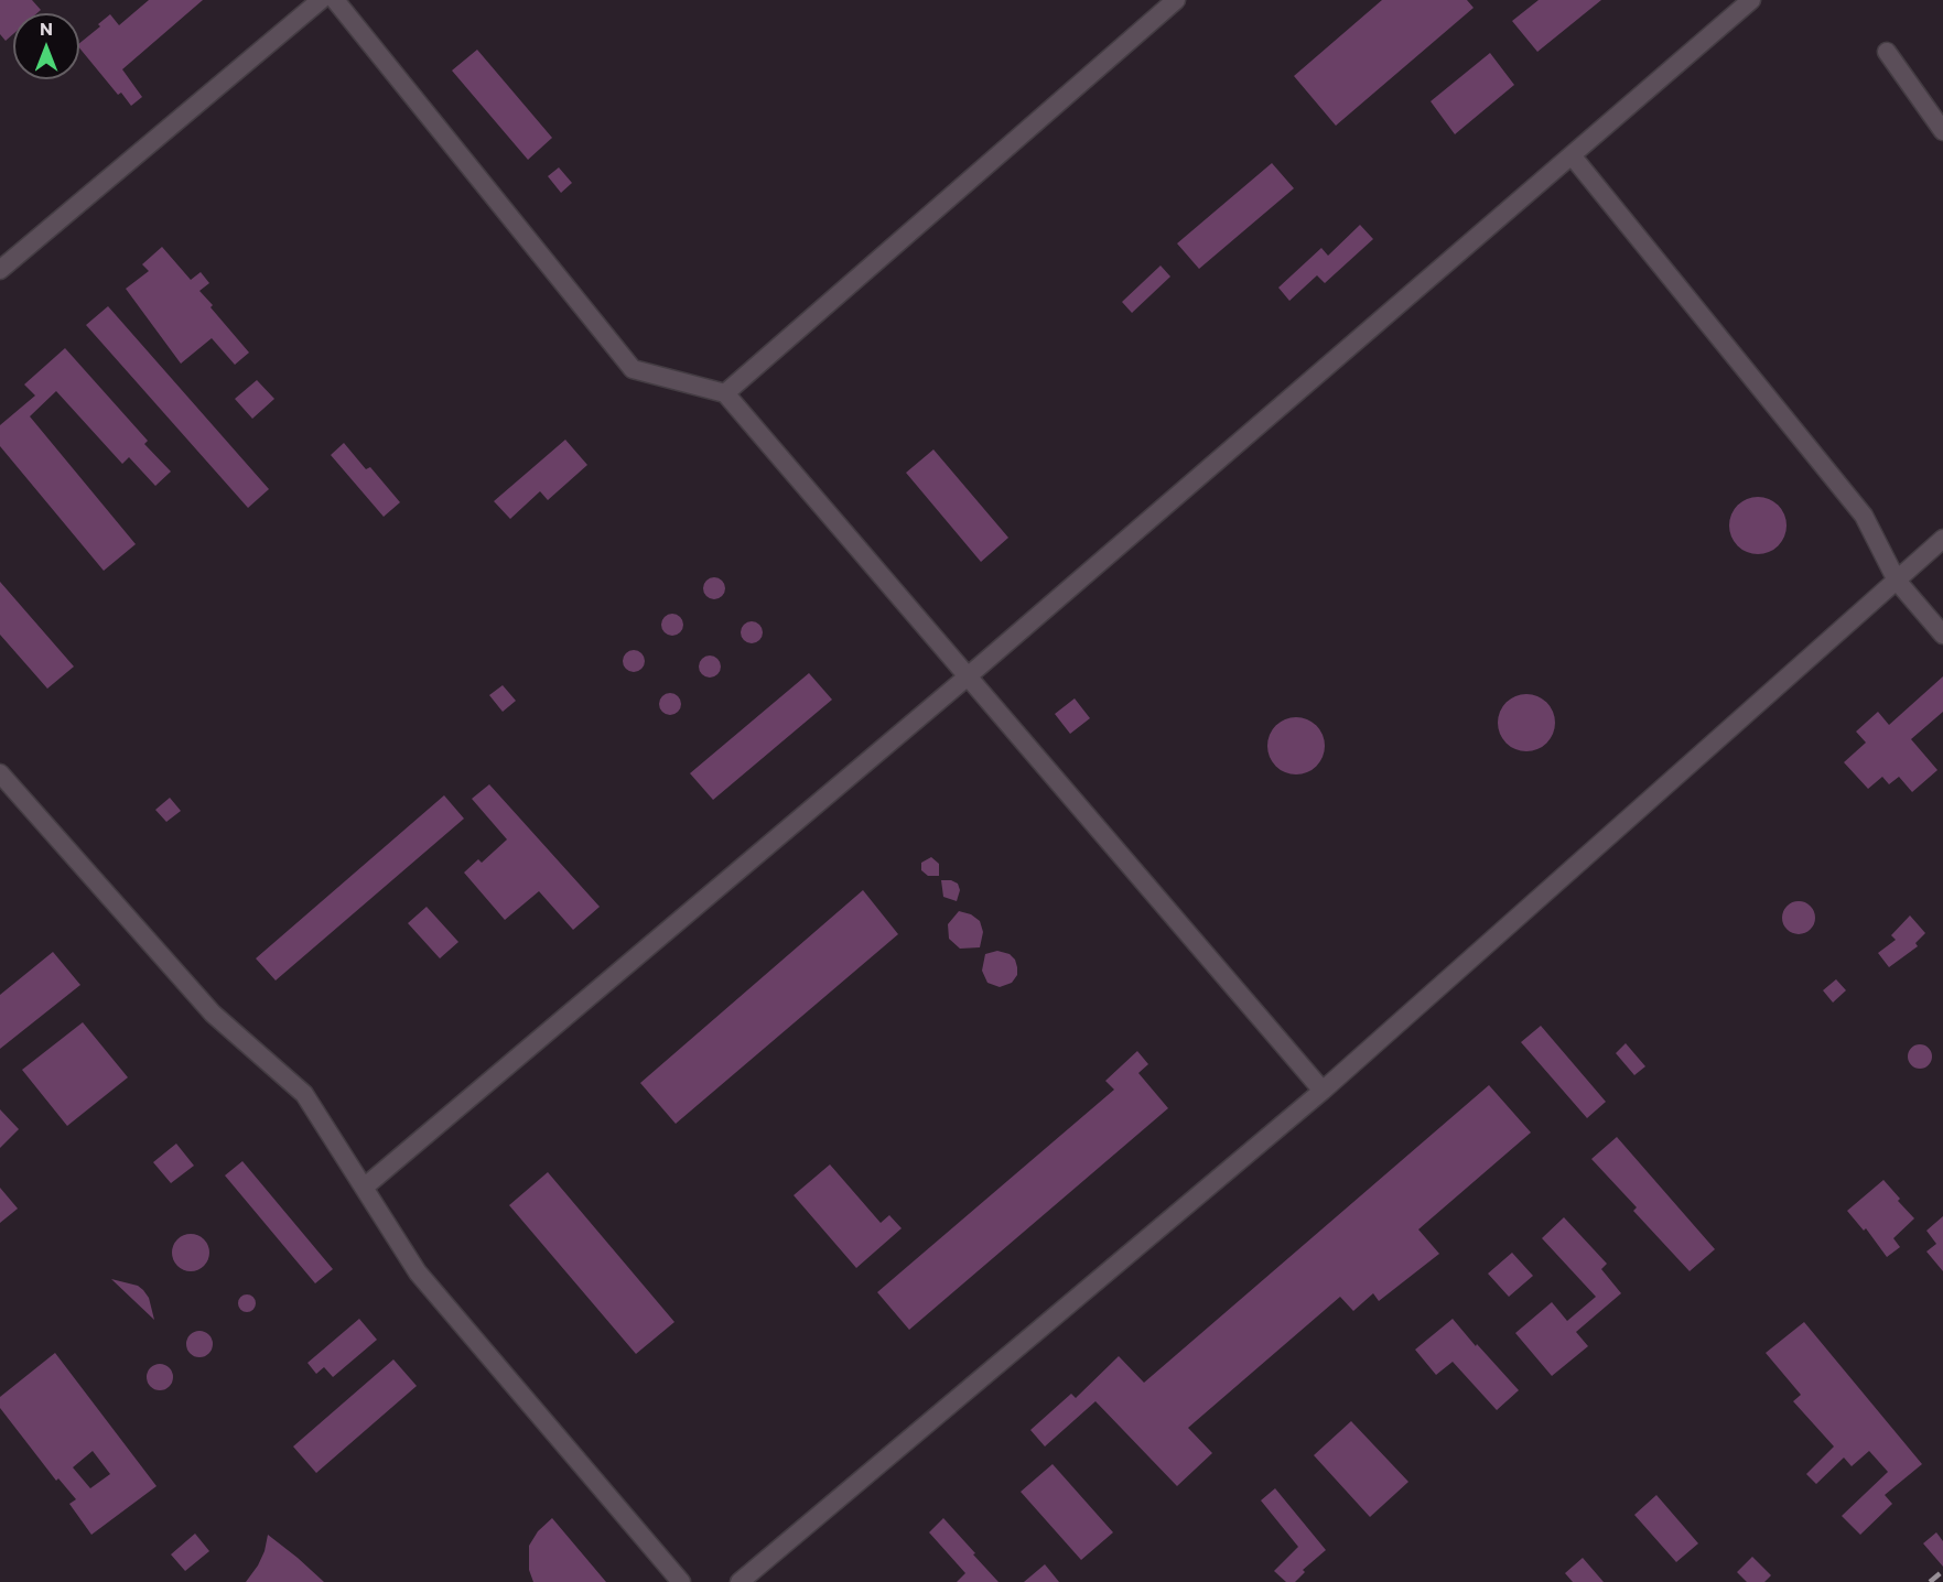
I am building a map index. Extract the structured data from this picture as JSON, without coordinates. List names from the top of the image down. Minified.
{"north":"top"}
